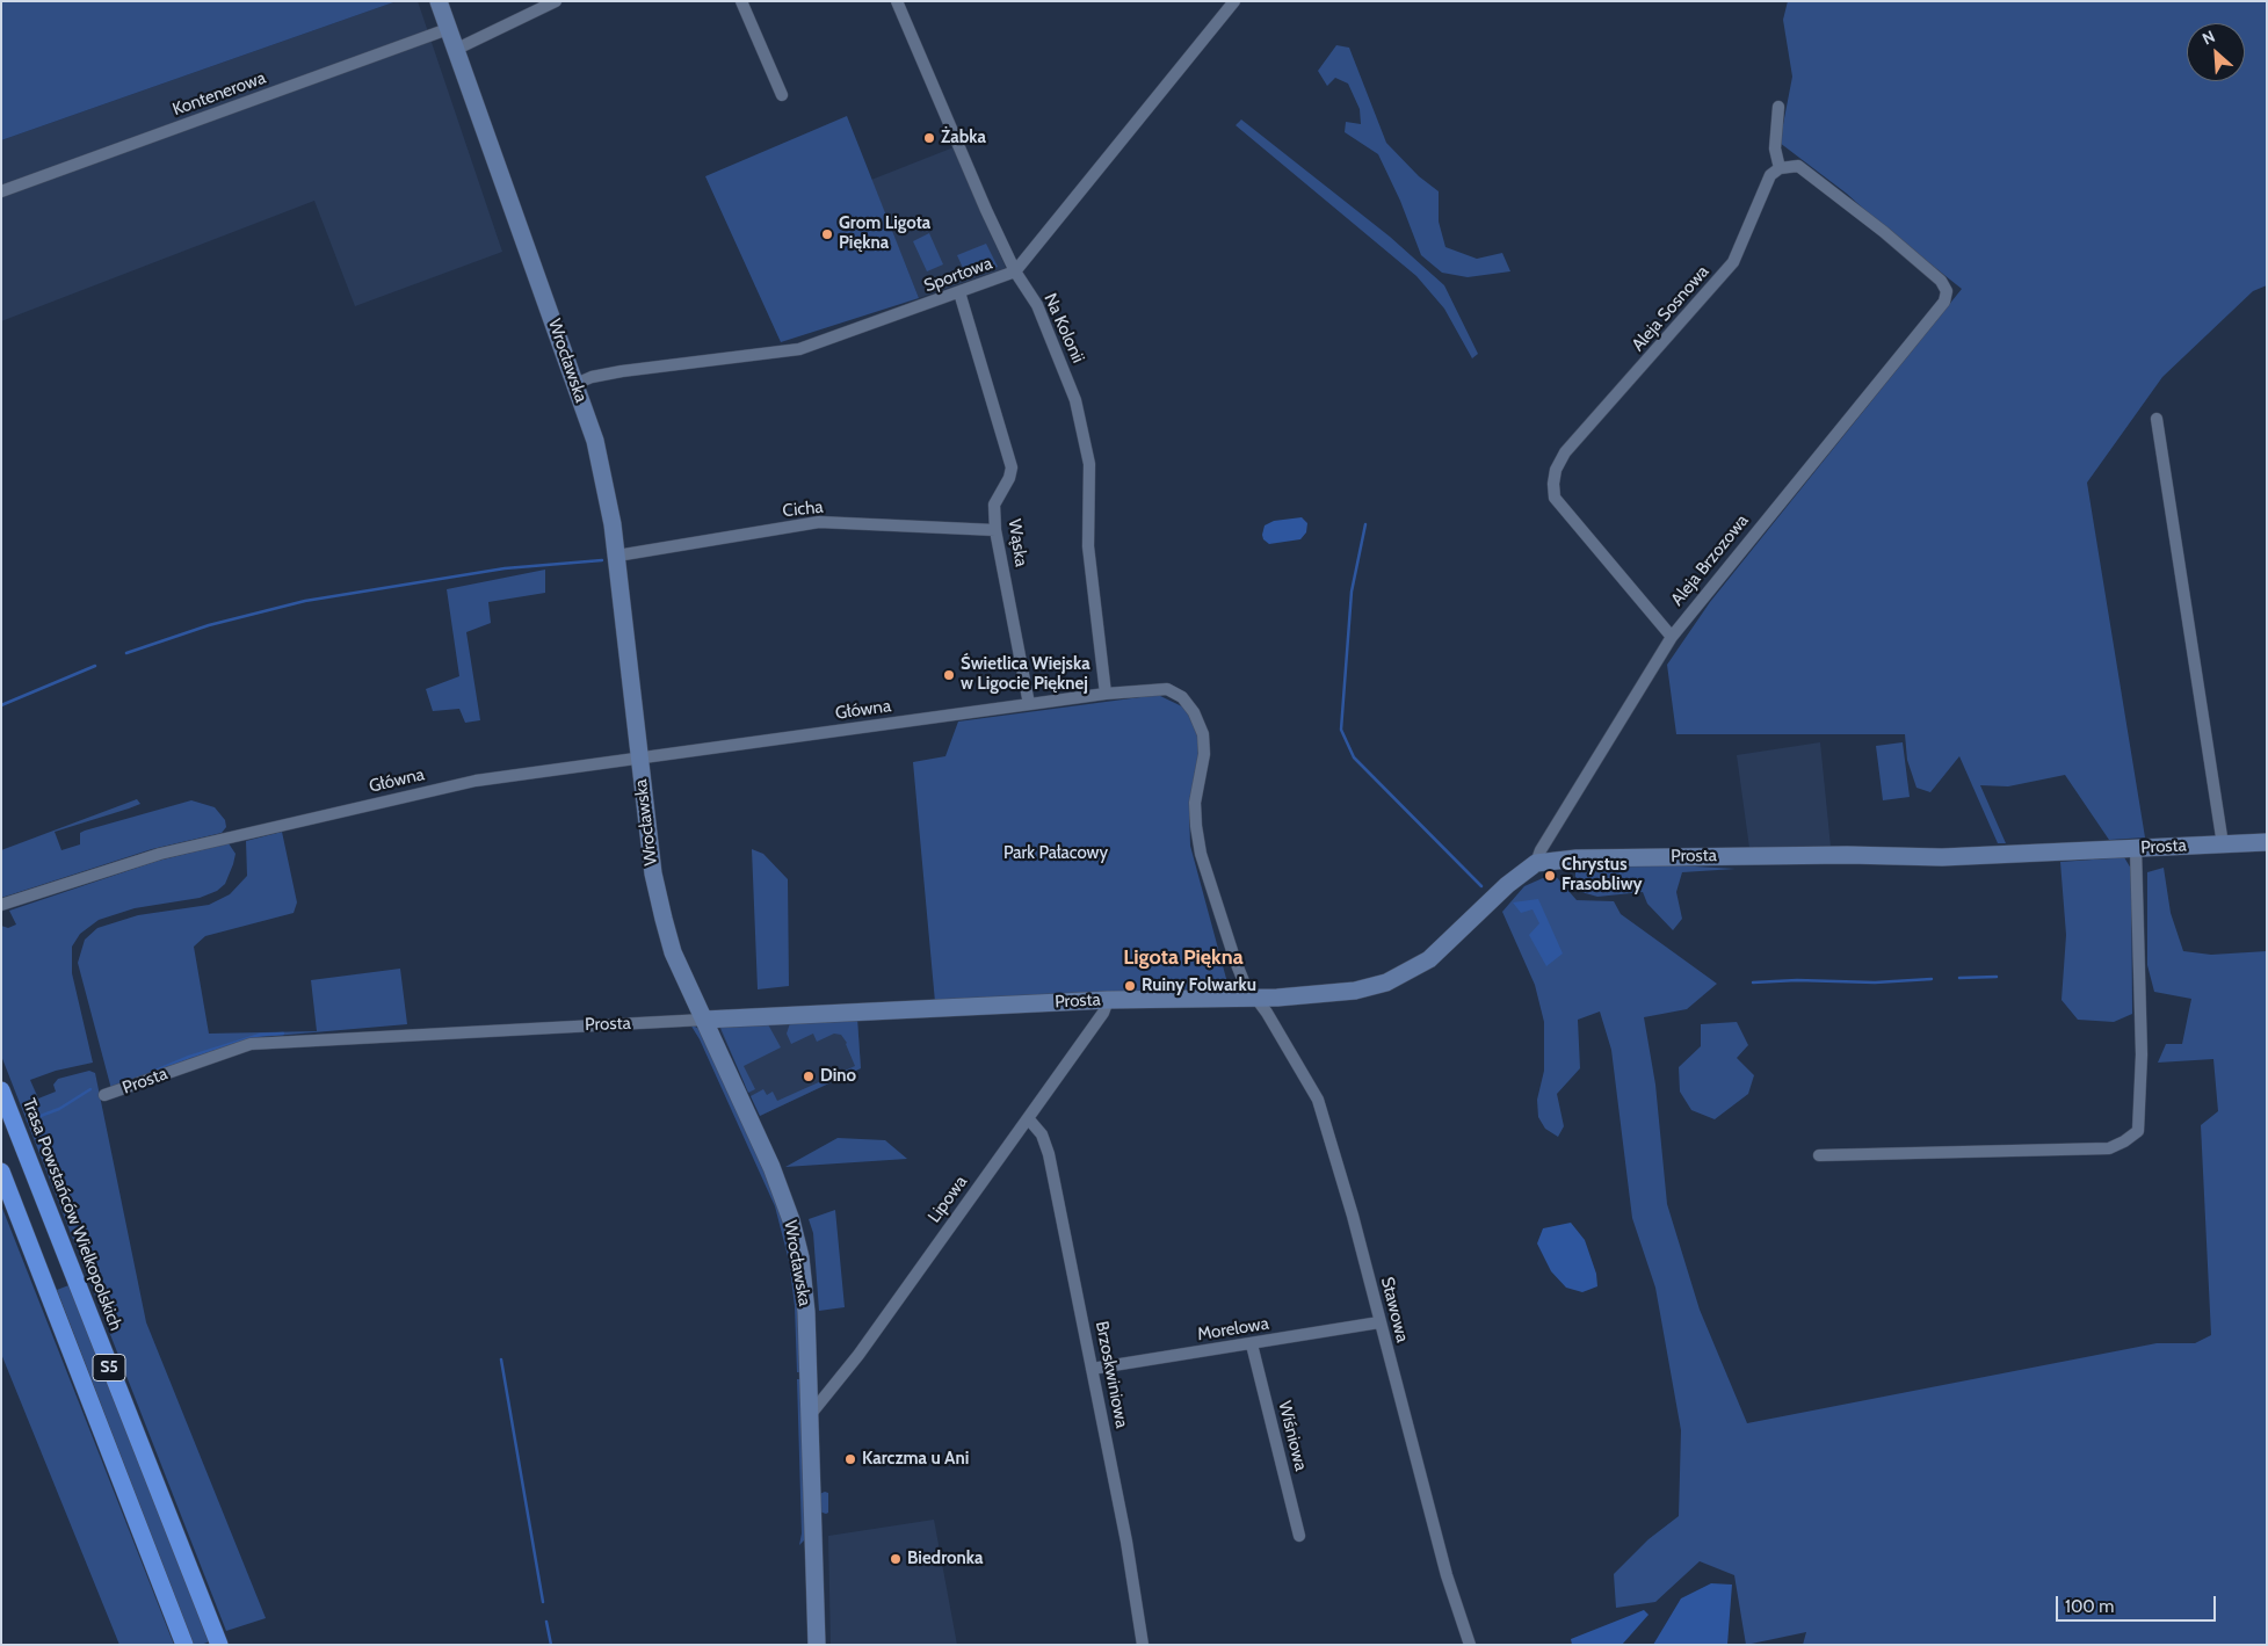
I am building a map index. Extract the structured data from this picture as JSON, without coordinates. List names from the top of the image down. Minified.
{"streets":{"highway":["Trasa Powstańców Wielkopolskich","S5"],"main road":["Wrocławska","Prosta"],"street":["Kontenerowa","Sportowa","Aleja Sosnowa","Na Kolonii","Cicha","Wąska","Aleja Brzozowa","Główna","Lipowa","Stawowa","Morelowa","Brzoskwiniowa","Wiśniowa"]},"crossings":[["Kontenerowa","Wrocławska"],["Sportowa","Na Kolonii"],["Sportowa","Wrocławska"],["Sportowa","Wąska"],["Aleja Sosnowa","Aleja Brzozowa"],["Na Kolonii","Główna"],["Wrocławska","Cicha"],["Wrocławska","Główna"],["Wrocławska","Prosta"],["Wrocławska","Lipowa"],["Cicha","Wąska"],["Wąska","Główna"],["Aleja Brzozowa","Prosta"],["Główna","Prosta"],["Główna","Stawowa"],["Prosta","Lipowa"],["Prosta","Stawowa"],["Lipowa","Brzoskwiniowa"],["Stawowa","Morelowa"],["Morelowa","Brzoskwiniowa"],["Morelowa","Wiśniowa"]],"districts":["Ligota Piękna"],"parks":["Park Pałacowy"],"places":["Żabka","Grom Ligota Piękna","Świetlica Wiejska w Ligocie Pięknej","Chrystus Frasobliwy","Ruiny Folwarku","Dino","Karczma u Ani","Biedronka"],"scale_bar":"100 m","north":"top left"}
